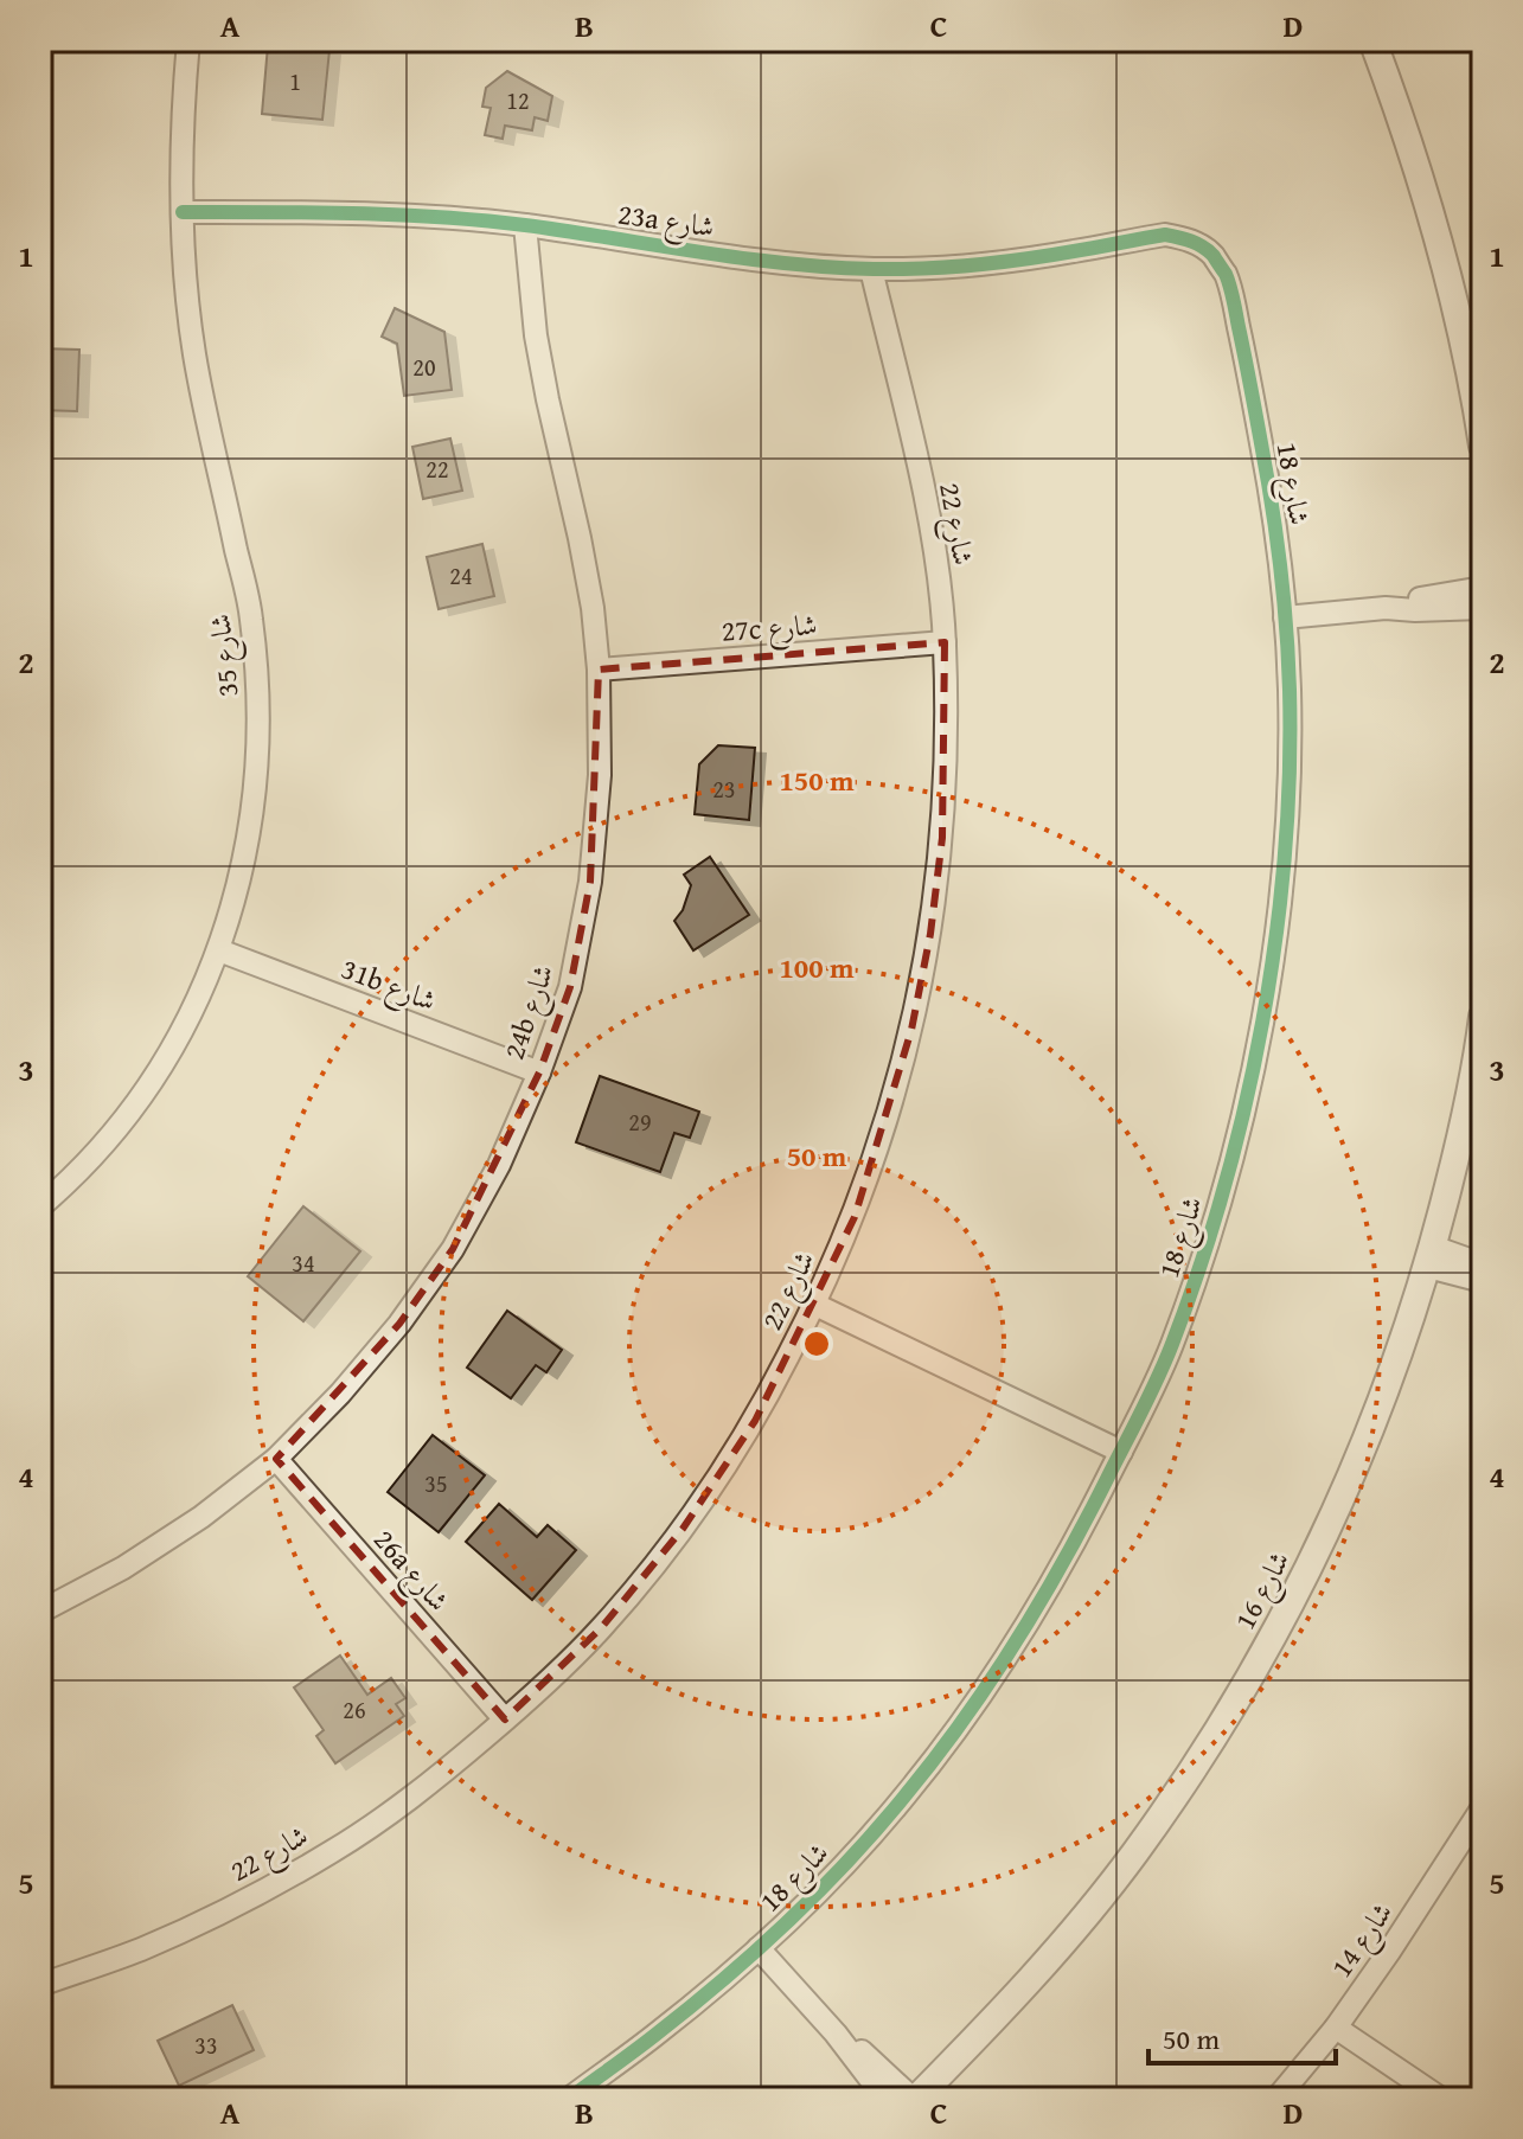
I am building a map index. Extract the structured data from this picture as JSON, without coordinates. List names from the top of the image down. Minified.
{"streets":{"street":["23a شارع","شارع 18","شارع 22","27c شارع","شارع 35","31b شارع","24b شارع","26a شارع","شارع 16","شارع 14"]},"crossings":[["23a شارع","شارع 18"],["23a شارع","شارع 22"],["23a شارع","شارع 35"],["23a شارع","24b شارع"],["شارع 22","27c شارع"],["شارع 22","26a شارع"],["27c شارع","24b شارع"],["شارع 35","31b شارع"],["31b شارع","24b شارع"],["24b شارع","26a شارع"]],"house_numbers":["1","12","20","22","24","23","29","34","35","26","33"],"scale_bar":"50 m","grid":{"columns":["A","B","C","D"],"rows":["1","2","3","4","5"]},"rings":["150 m","100 m","50 m"]}
